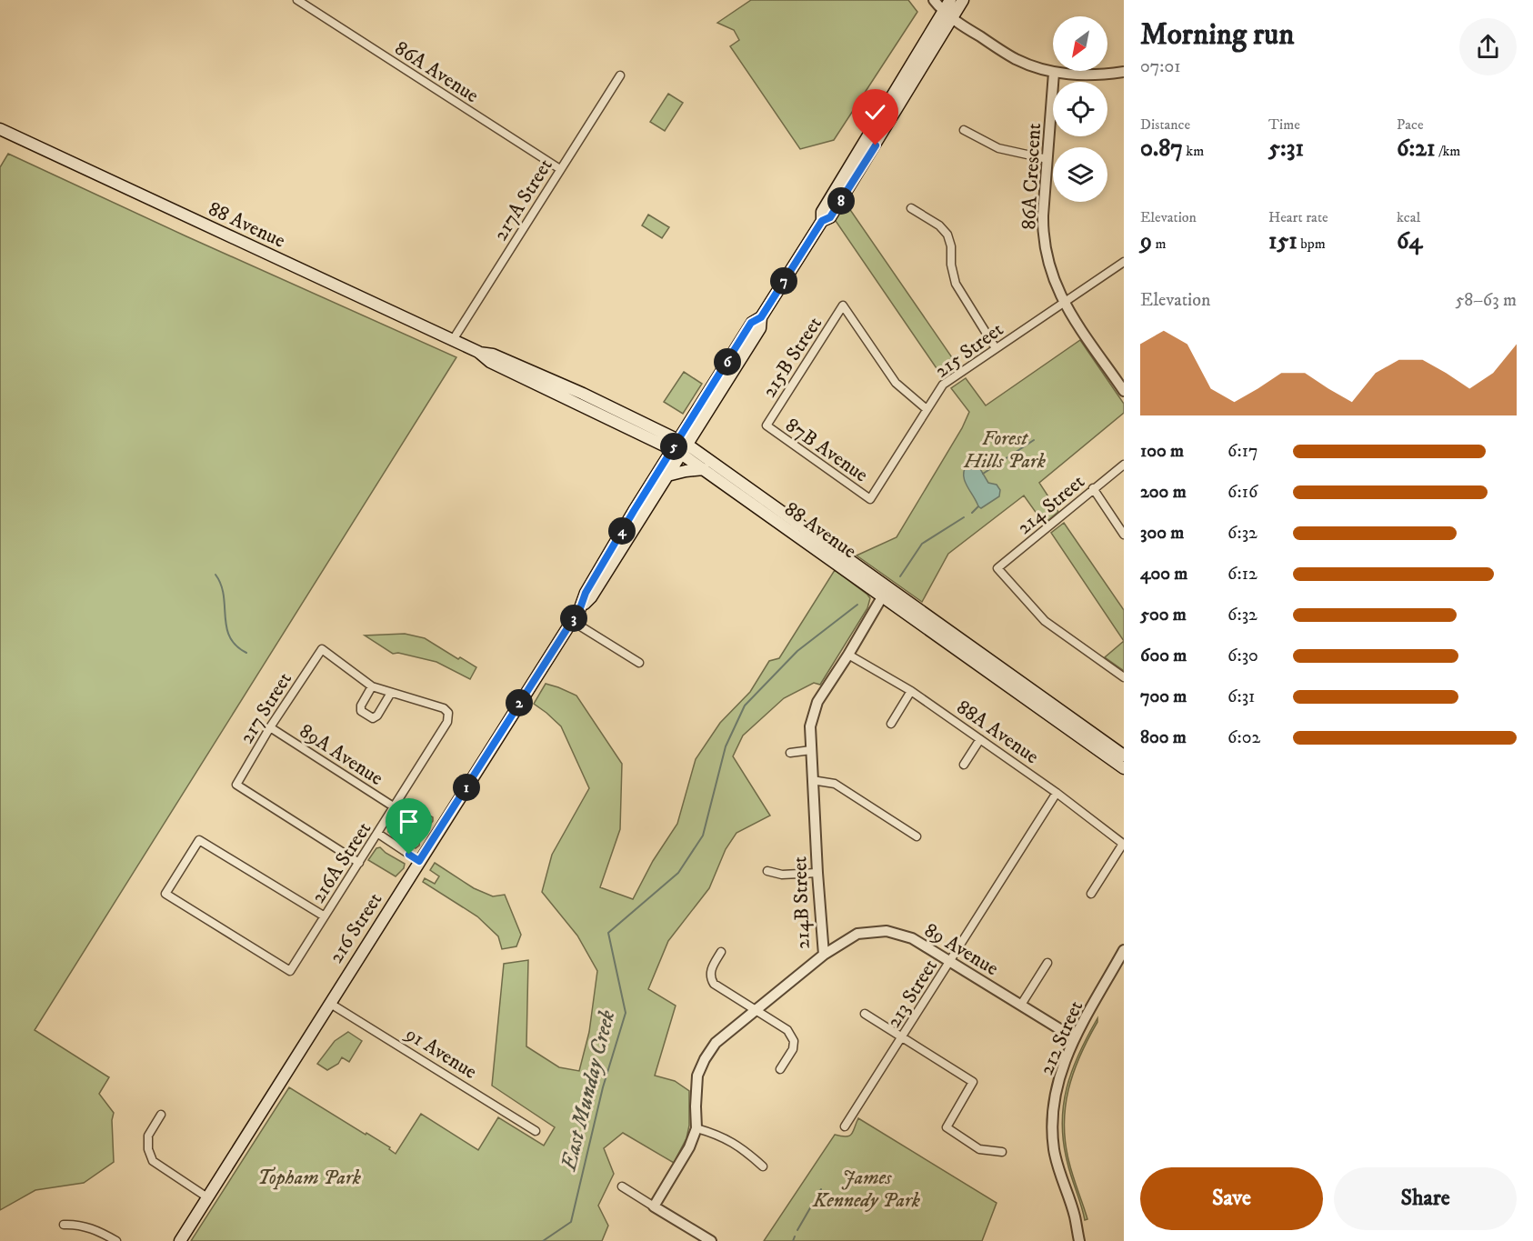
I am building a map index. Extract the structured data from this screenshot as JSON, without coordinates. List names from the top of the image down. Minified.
{"streets":{"main road":["88 Avenue","216 Street"],"street":["86A Avenue","86A Crescent","217A Street","215 Street","215B Street","87B Avenue","214 Street","217 Street","88A Avenue","89A Avenue","216A Street","214B Street","89 Avenue","213 Street","212 Street","91 Avenue"]},"crossings":[["86A Avenue","217A Street"],["86A Crescent","215 Street"],["217A Street","88 Avenue"],["88 Avenue","214B Street"],["88 Avenue","216 Street"],["215 Street","215B Street"],["215 Street","87B Avenue"],["215B Street","87B Avenue"],["217 Street","89A Avenue"],["217 Street","216A Street"],["88A Avenue","214B Street"],["88A Avenue","213 Street"],["89A Avenue","216A Street"],["214B Street","89 Avenue"],["216 Street","91 Avenue"],["89 Avenue","213 Street"],["89 Avenue","212 Street"]],"water":["East Munday Creek"],"parks":["Forest Hills Park","Topham Park","James Kennedy Park"],"north":"bottom left","page":{"heading":["Morning run","07:01"],"stats":[["Distance","0.87 km"],["Time","5:31"],["Pace","6:21 /km"],["Elevation","9 m"],["Heart rate","151 bpm"],["kcal","64"]],"pins":["8","7","6","5","4","3","2","1"],"chart":["Elevation","58–63 m"],"list":[{"name":"100 m","note":"6:17"},{"name":"200 m","note":"6:16"},{"name":"300 m","note":"6:32"},{"name":"400 m","note":"6:12"},{"name":"500 m","note":"6:32"},{"name":"600 m","note":"6:30"},{"name":"700 m","note":"6:31"},{"name":"800 m","note":"6:02"}],"buttons":["Save","Share"]}}
